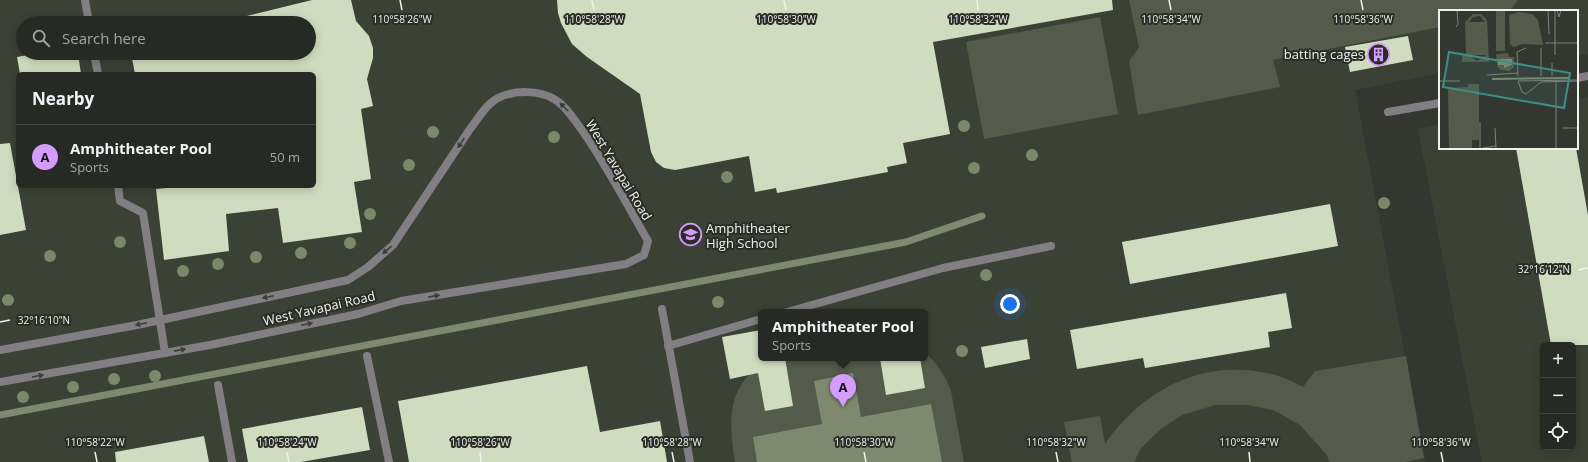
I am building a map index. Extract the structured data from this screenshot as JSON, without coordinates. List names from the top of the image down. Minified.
{"streets":{"street":["West Yavapai Road"]},"places":{"building":["batting cages"],"school or university":["Amphitheater High School"]},"page":{"search":"Search here","heading":"Nearby","list":[{"mark":"A","name":"Amphitheater Pool","note":"Sports","value":"50 m"}],"popup":["Amphitheater Pool","Sports"],"map_buttons":["+","−"],"pins":"A"},"coordinates":["110°58'26\"W","110°58'30\"W","110°58'34\"W","110°58'28\"W","110°58'32\"W","110°58'36\"W","32°16'12\"N","32°16'10\"N","110°58'22\"W","110°58'24\"W"]}
